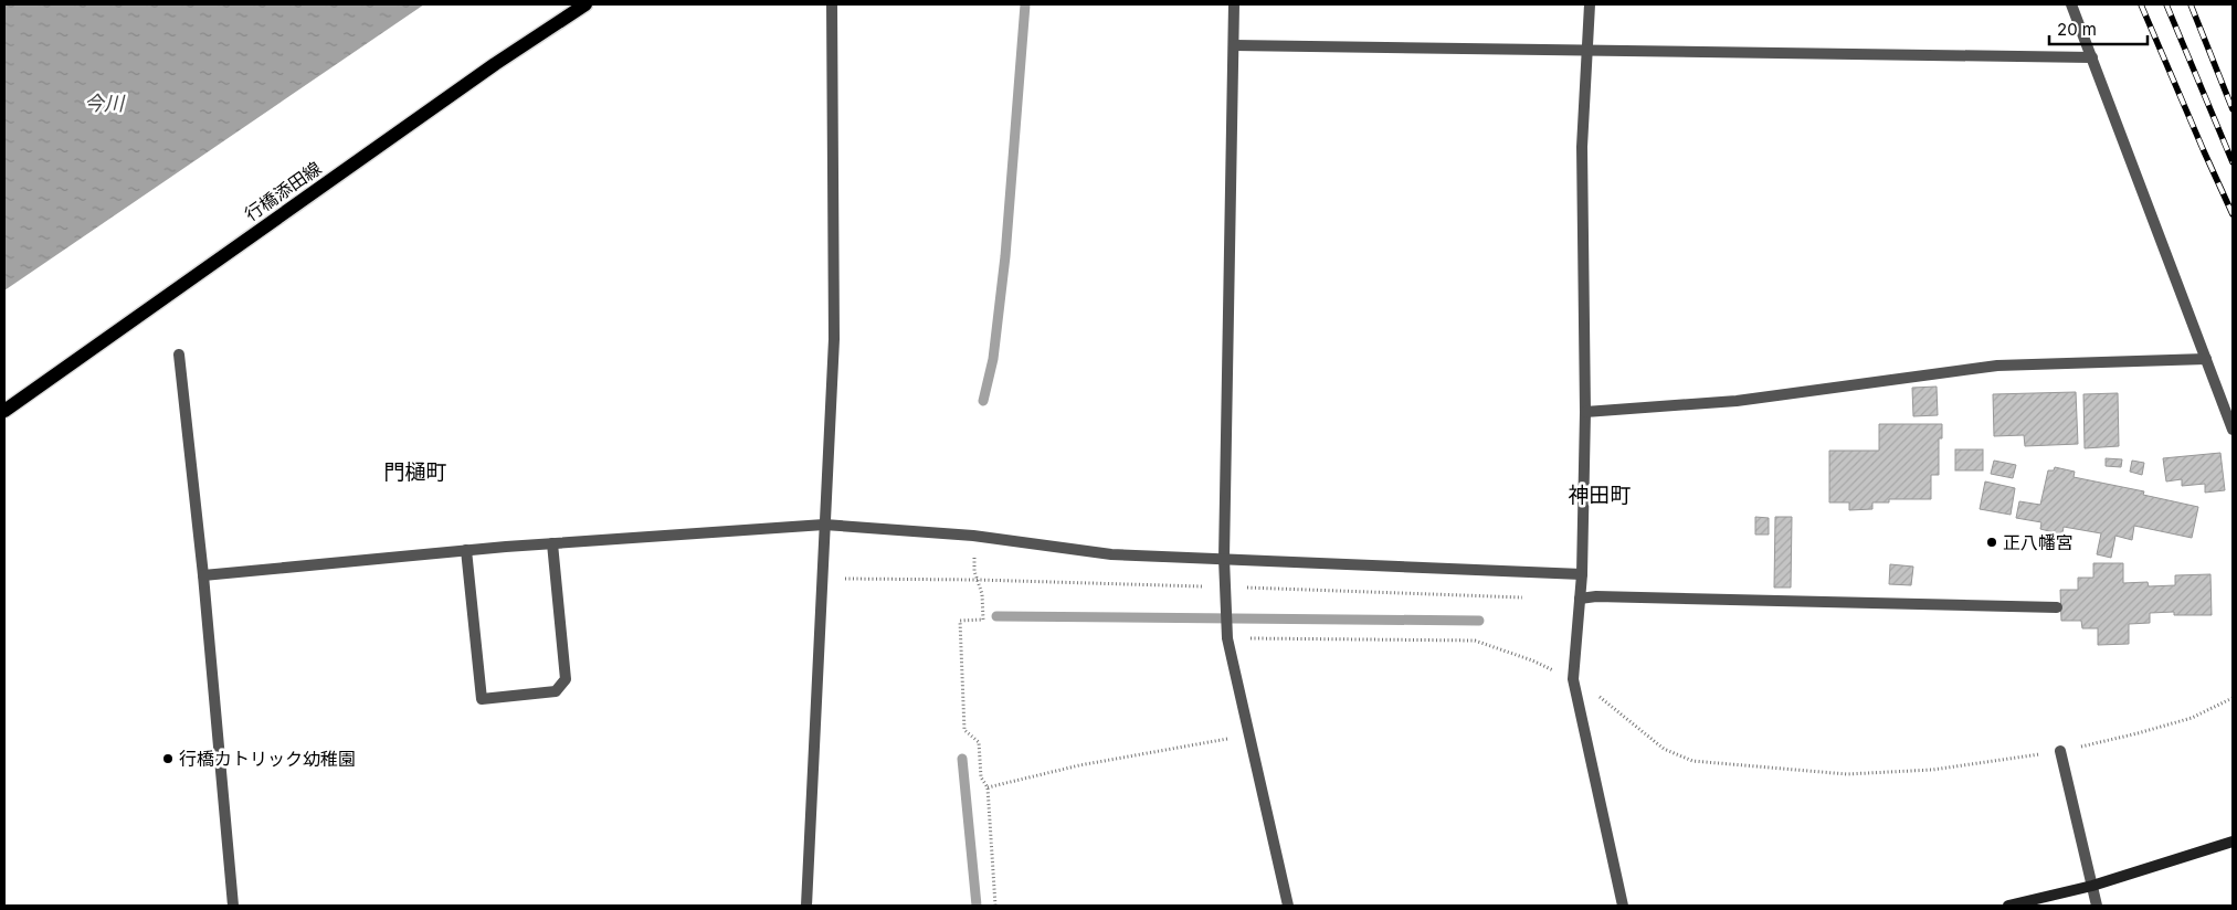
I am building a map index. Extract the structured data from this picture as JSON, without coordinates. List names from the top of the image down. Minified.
{"streets":{"main road":["行橋添田線"]},"districts":["門樋町","神田町"],"water":["今川"],"places":["正八幡宮","行橋カトリック幼稚園"],"scale_bar":"20 m"}
